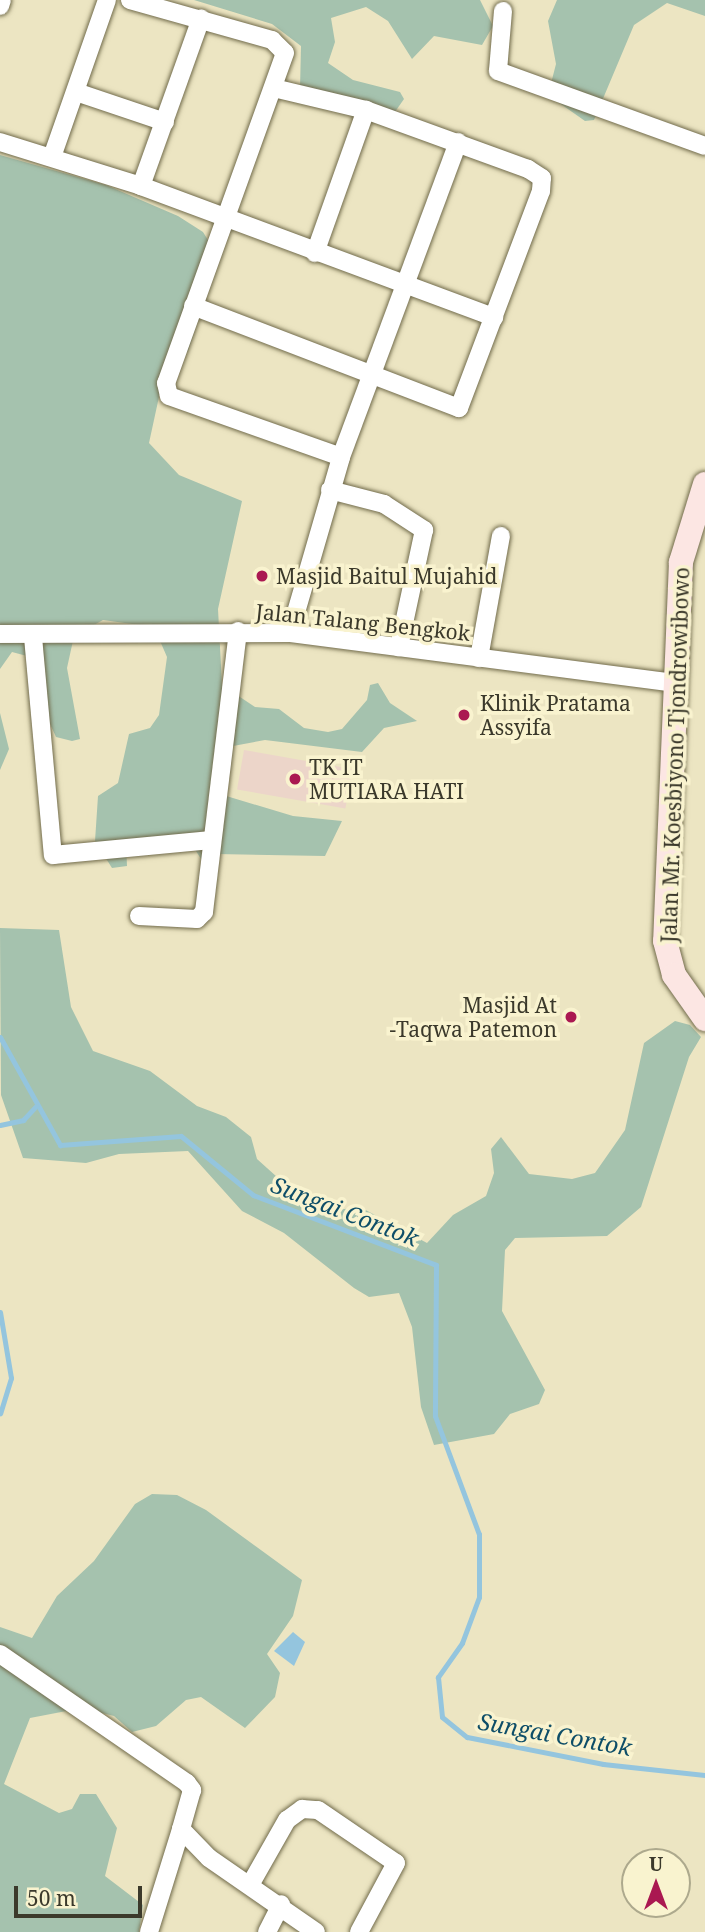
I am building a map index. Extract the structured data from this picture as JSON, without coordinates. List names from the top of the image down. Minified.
{"streets":{"main road":["Jalan Mr. Koesbiyono Tjondrowibowo"],"street":["Jalan Talang Bengkok"]},"crossings":[["Jalan Talang Bengkok","Jalan Mr. Koesbiyono Tjondrowibowo"]],"water":["Sungai Contok"],"places":["Masjid Baitul Mujahid","Klinik Pratama Assyifa","TK IT MUTIARA HATI","Masjid At -Taqwa Patemon"],"scale_bar":"50 m","north":"top"}
